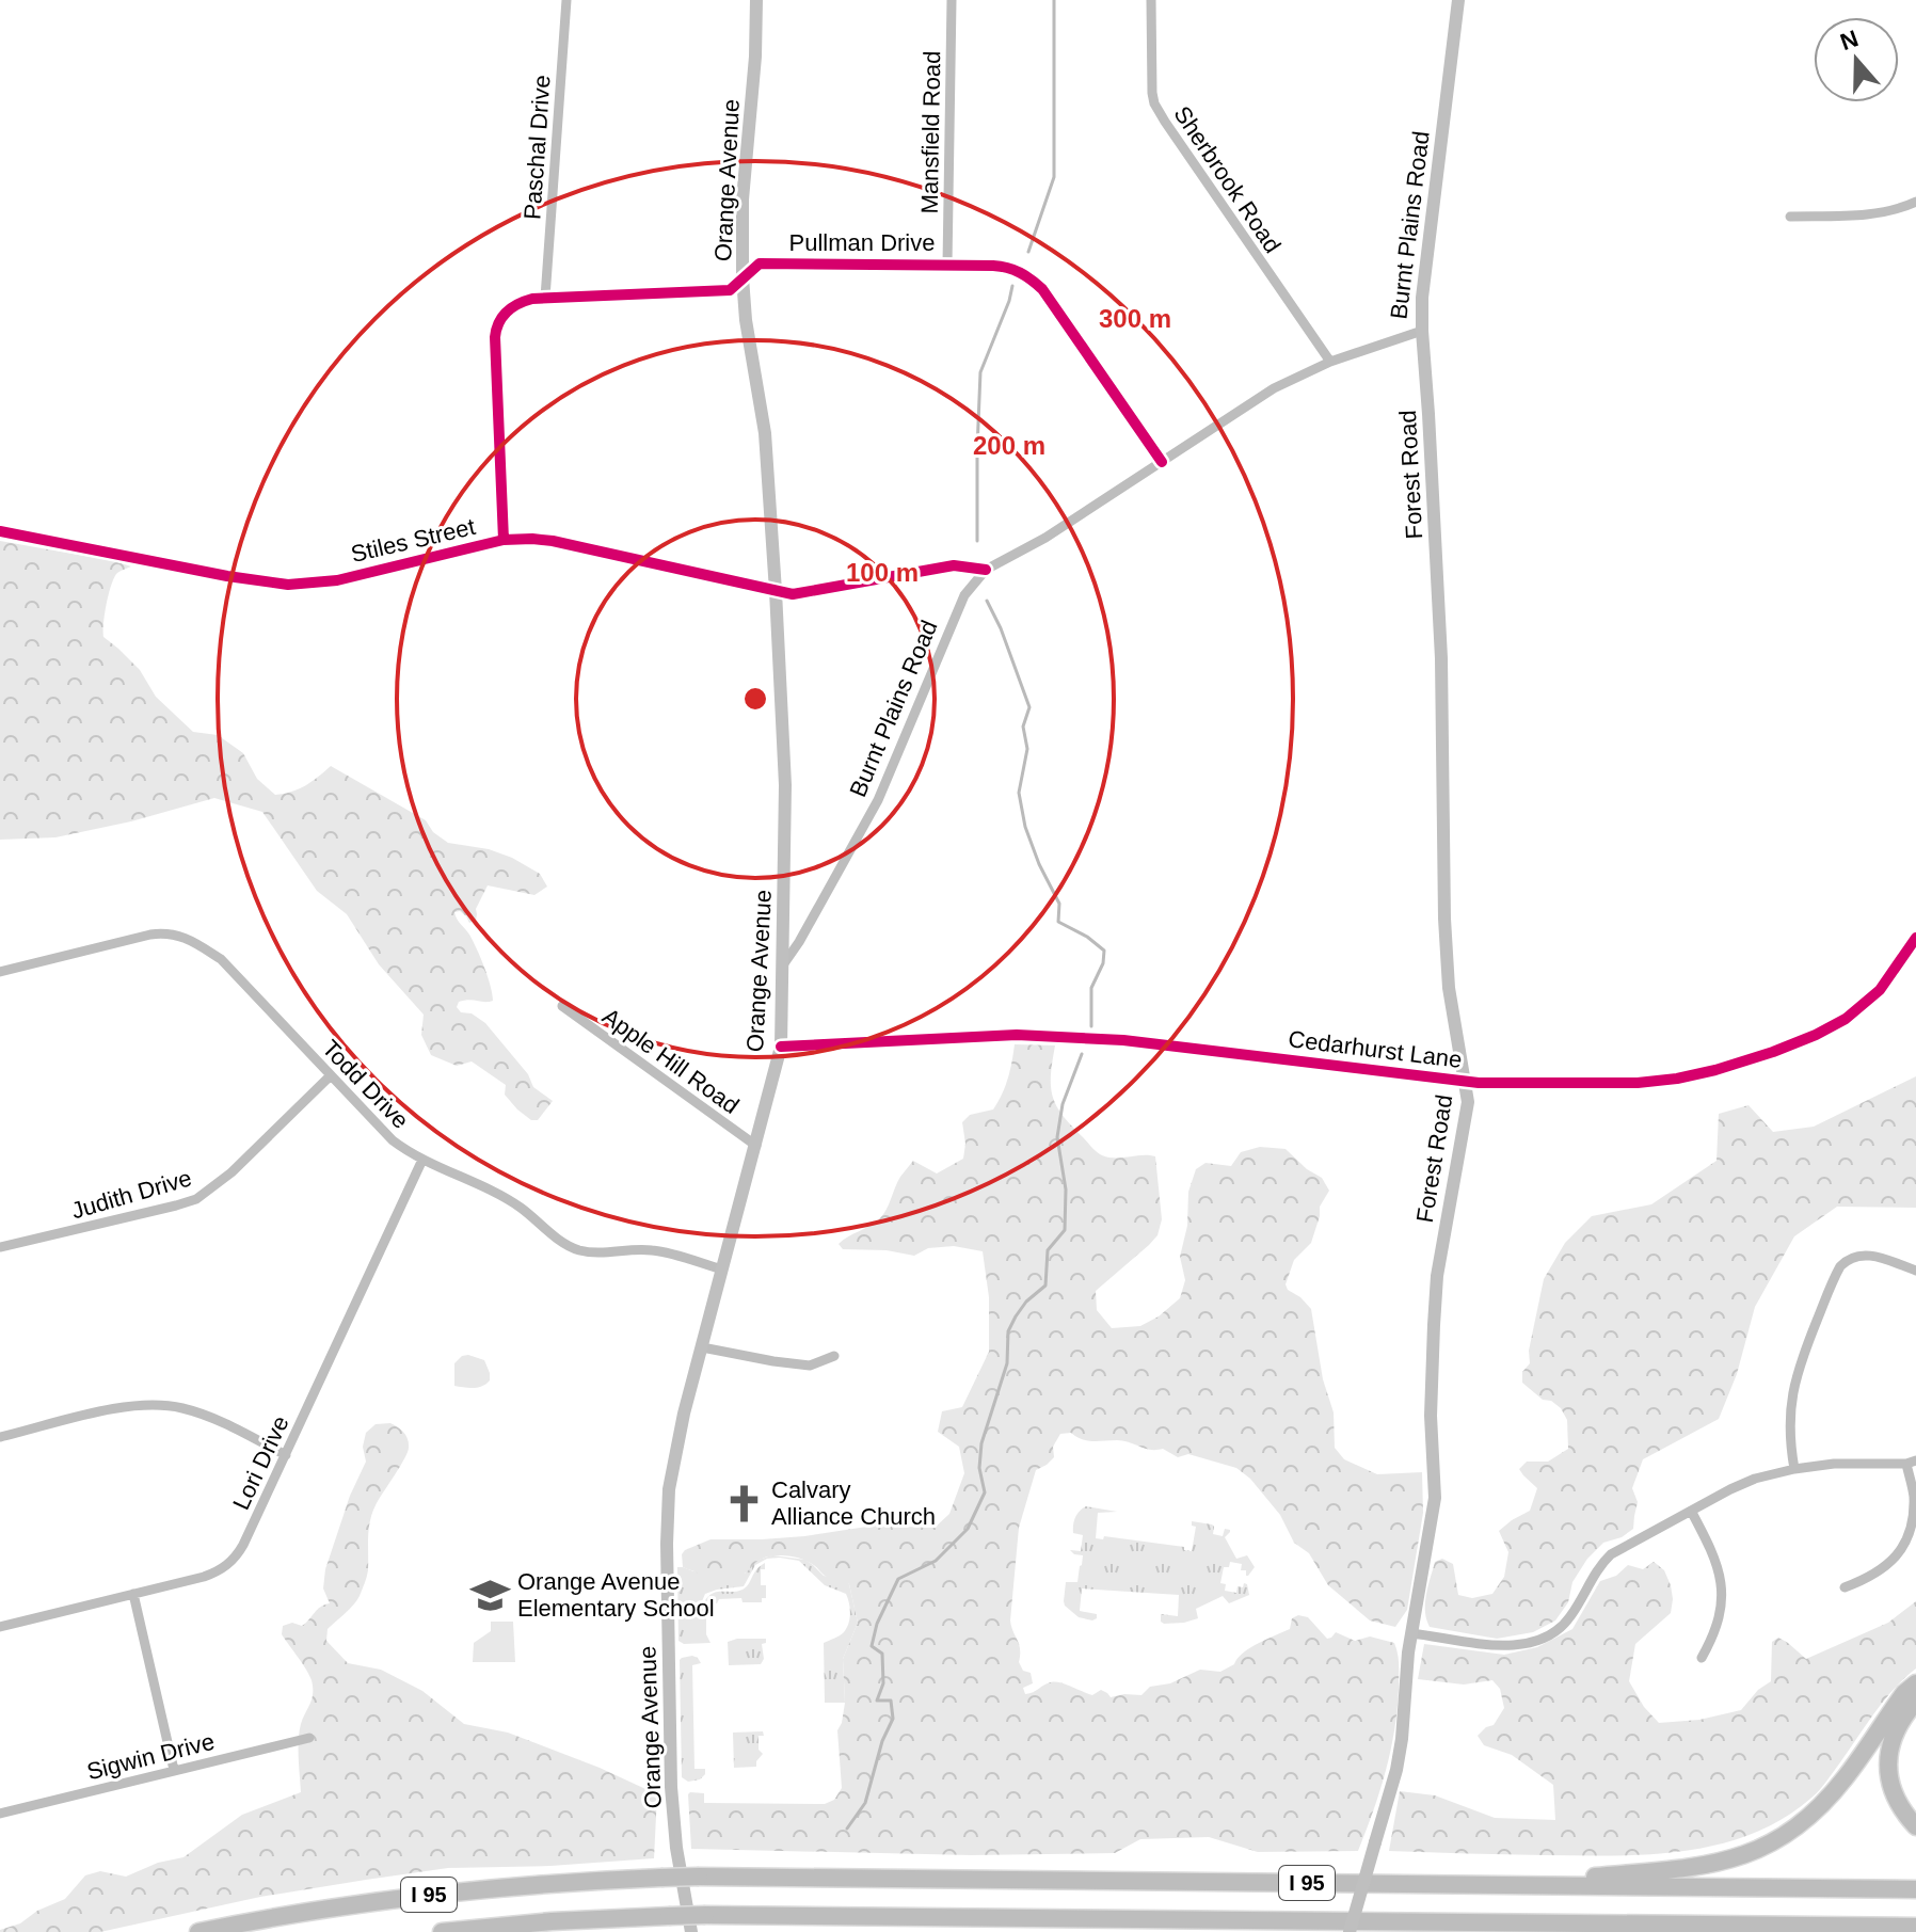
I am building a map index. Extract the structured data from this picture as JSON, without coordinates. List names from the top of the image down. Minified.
{"streets":{"highway":["I 95"],"main road":["Orange Avenue","Burnt Plains Road","Forest Road"],"street":["Mansfield Road","Paschal Drive","Sherbrook Road","Pullman Drive","Stiles Street","Cedarhurst Lane","Apple Hill Road","Todd Drive","Judith Drive","Lori Drive","Sigwin Drive"]},"crossings":[["Mansfield Road","Pullman Drive"],["Paschal Drive","Pullman Drive"],["Sherbrook Road","Burnt Plains Road"],["Orange Avenue","Burnt Plains Road"],["Orange Avenue","Pullman Drive"],["Orange Avenue","Stiles Street"],["Orange Avenue","Cedarhurst Lane"],["Orange Avenue","Apple Hill Road"],["Orange Avenue","Todd Drive"],["Burnt Plains Road","Pullman Drive"],["Burnt Plains Road","Forest Road"],["Burnt Plains Road","Stiles Street"],["Pullman Drive","Stiles Street"],["Forest Road","Cedarhurst Lane"],["Todd Drive","Judith Drive"],["Todd Drive","Lori Drive"]],"places":{"church":["Calvary Alliance Church"],"school or university":["Orange Avenue Elementary School"]},"north":"top","rings":["300 m","200 m","100 m"]}
